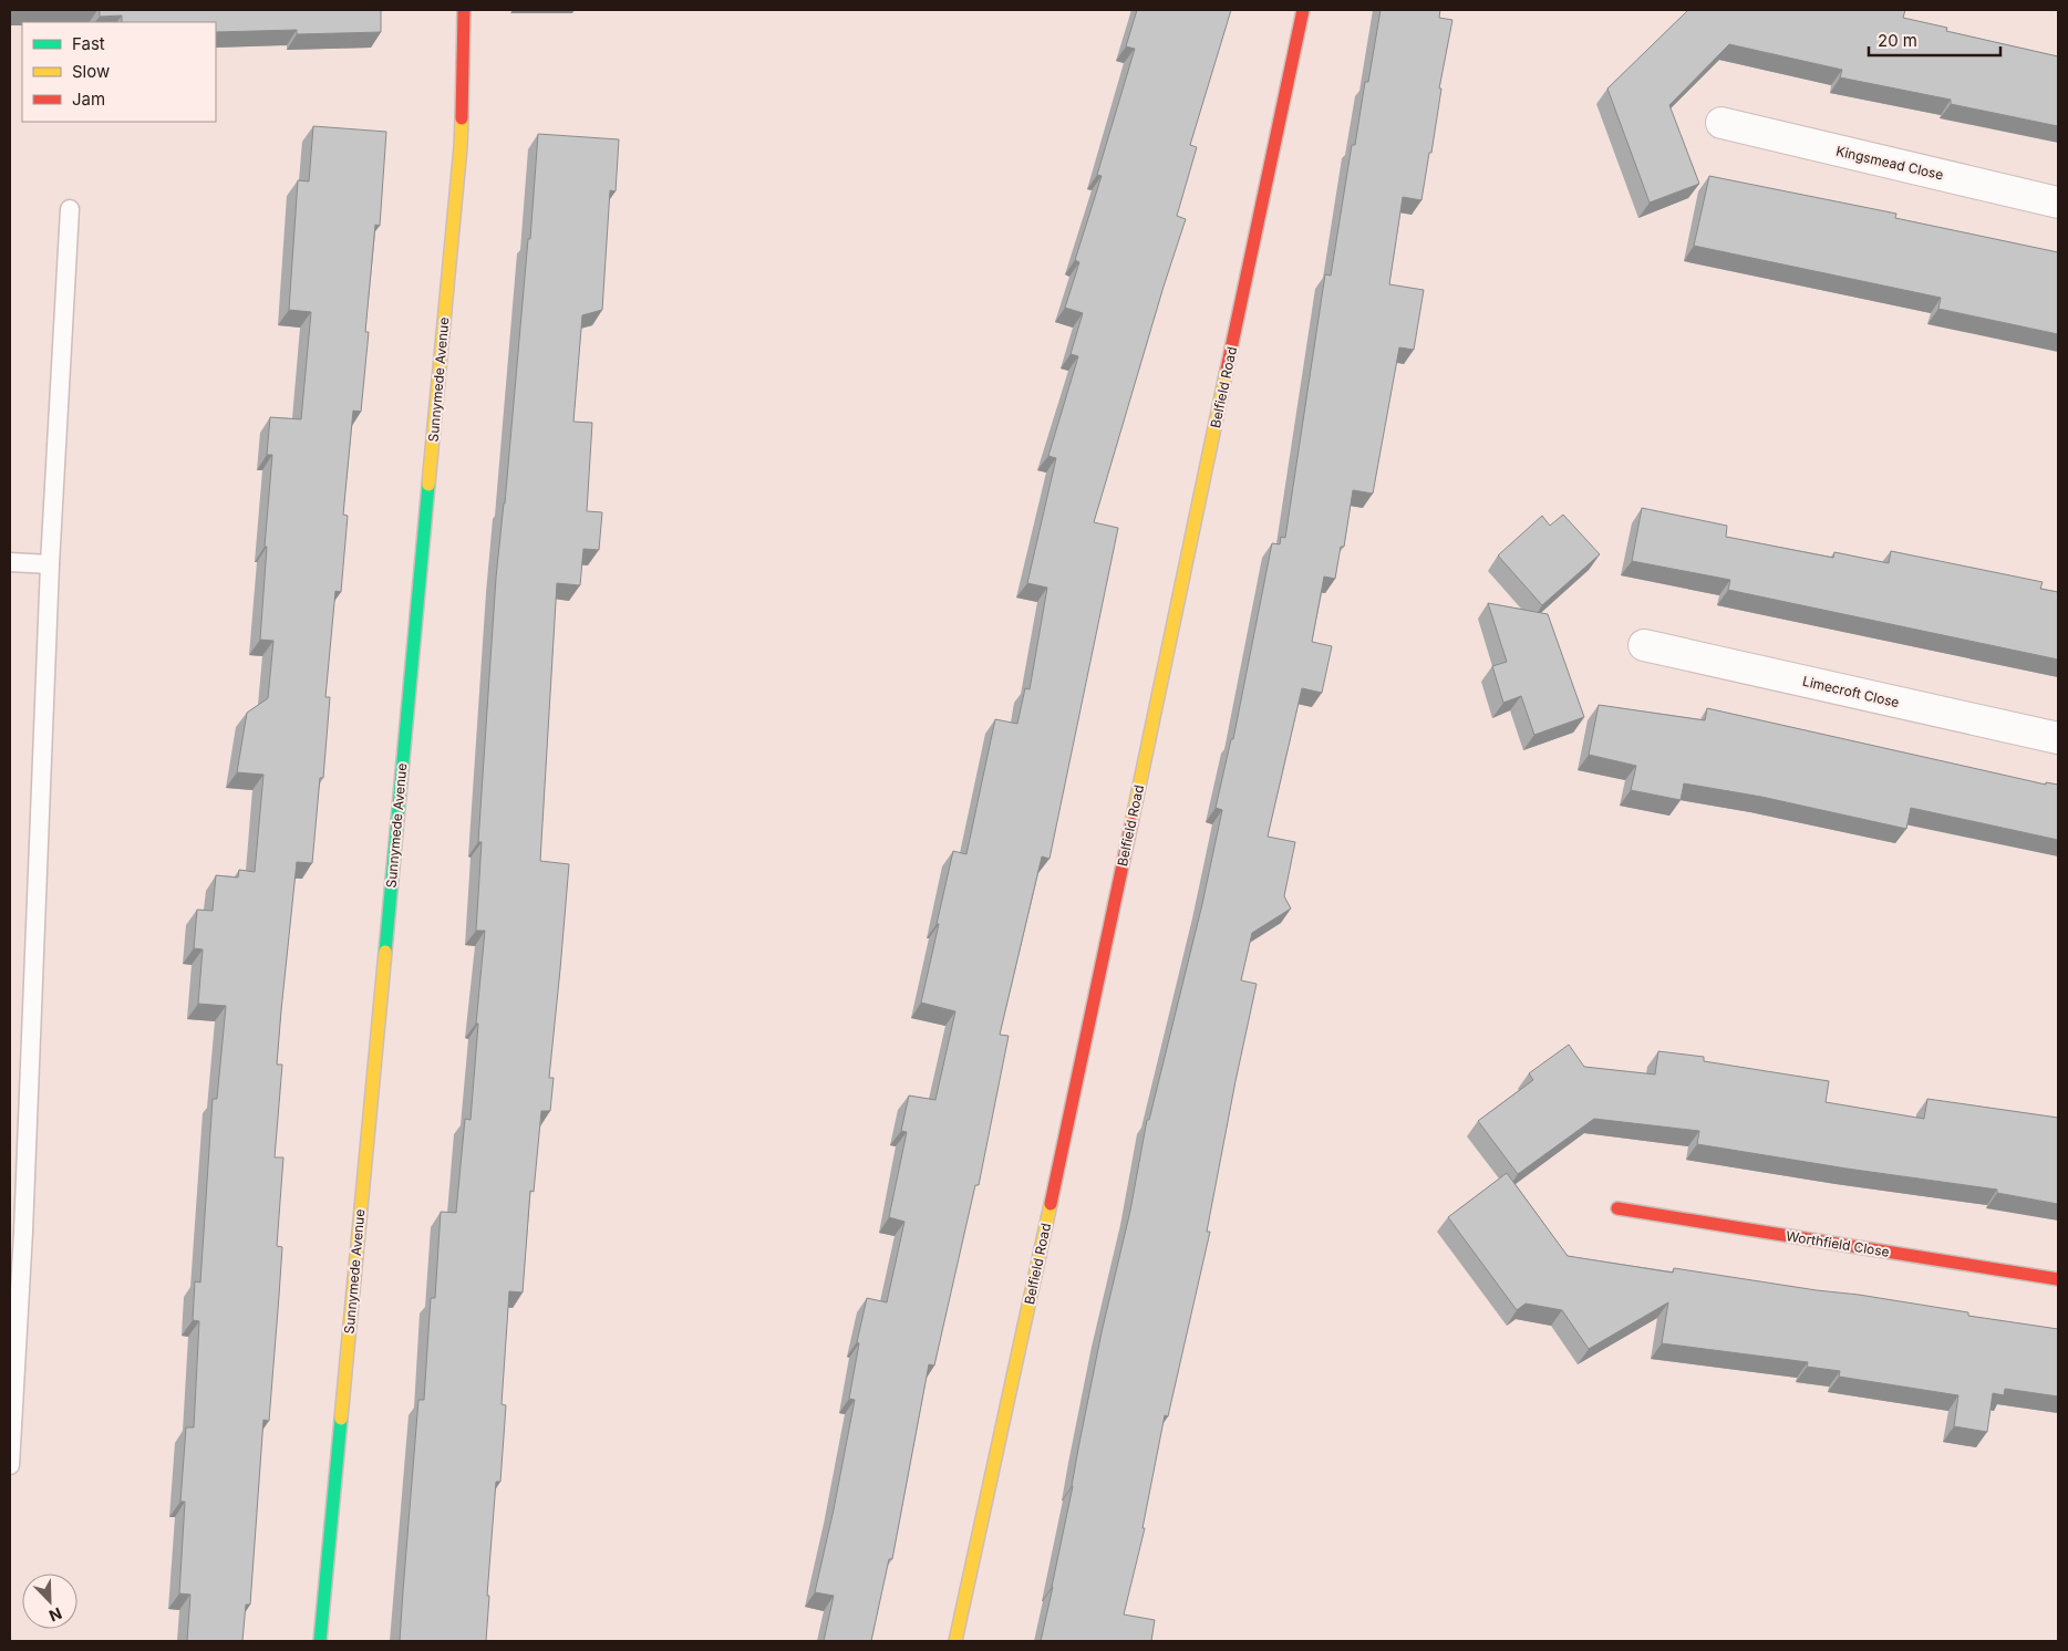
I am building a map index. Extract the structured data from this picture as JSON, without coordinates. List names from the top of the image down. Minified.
{"streets":{"street":["Kingsmead Close","Sunnymede Avenue","Belfield Road","Limecroft Close","Worthfield Close"]},"legend":["Fast","Slow","Jam"],"scale_bar":"20 m","north":"bottom right"}
